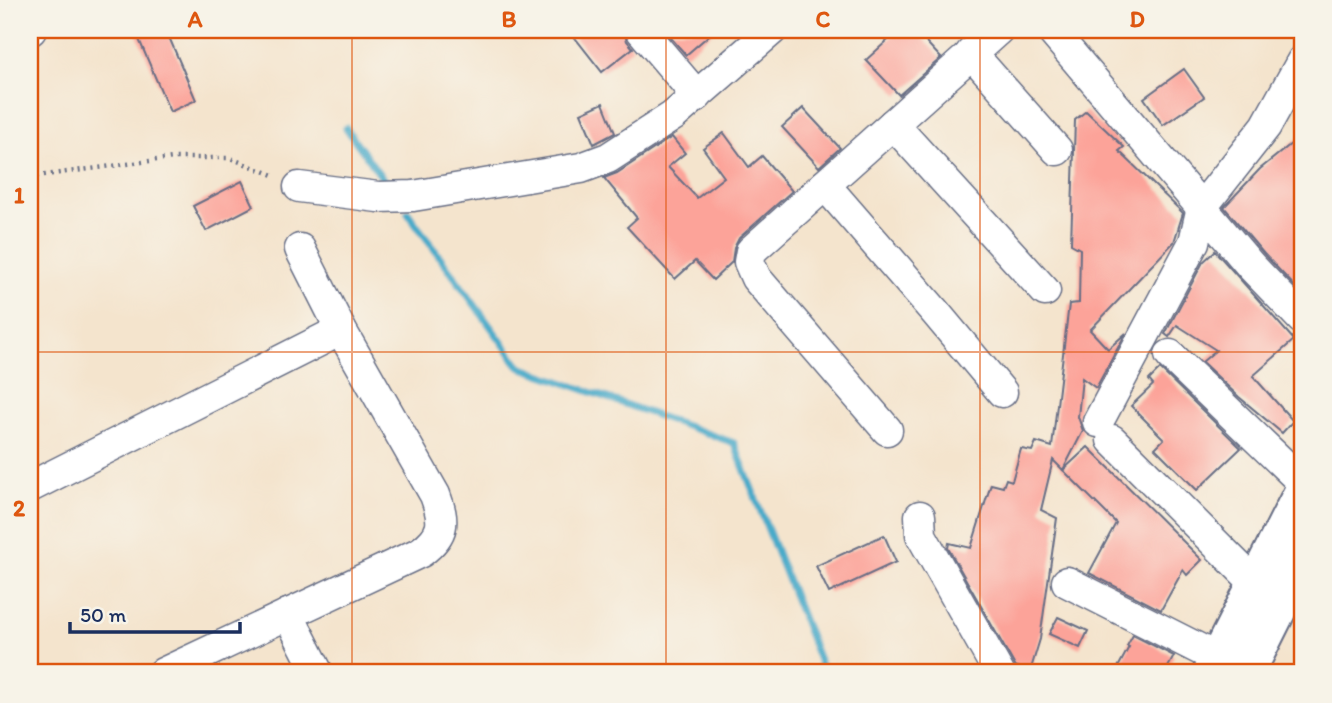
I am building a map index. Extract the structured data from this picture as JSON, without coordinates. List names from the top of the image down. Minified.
{"scale_bar":"50 m","grid":{"columns":["A","B","C","D"],"rows":["1","2"]}}
